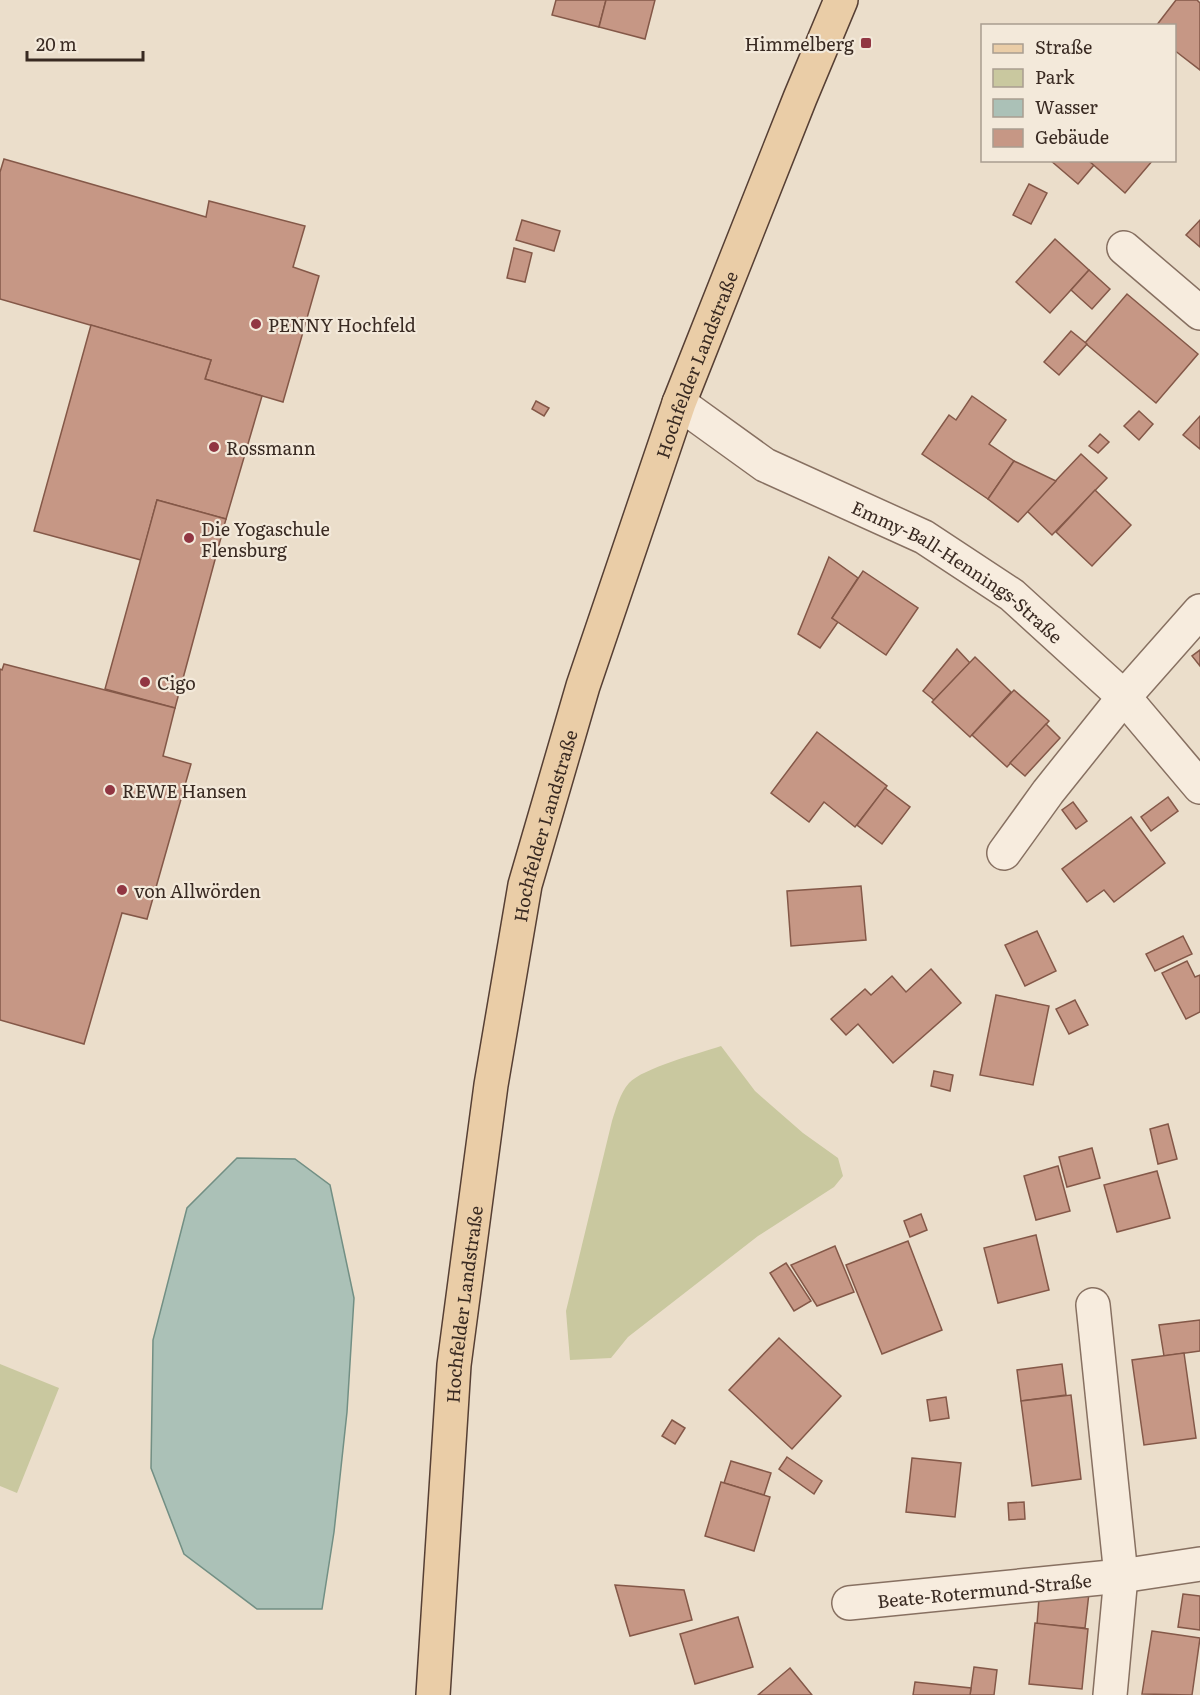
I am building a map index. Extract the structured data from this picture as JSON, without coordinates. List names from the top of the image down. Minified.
{"streets":{"main road":["Hochfelder Landstraße"],"street":["Emmy-Ball-Hennings-Straße","Beate-Rotermund-Straße"]},"crossings":[["Hochfelder Landstraße","Emmy-Ball-Hennings-Straße"]],"places":{"transit":["Himmelberg"],"other":["PENNY Hochfeld","Rossmann","Die Yogaschule Flensburg","Cigo","REWE Hansen","von Allwörden"]},"legend":["Straße","Park","Wasser","Gebäude"],"scale_bar":"20 m"}
